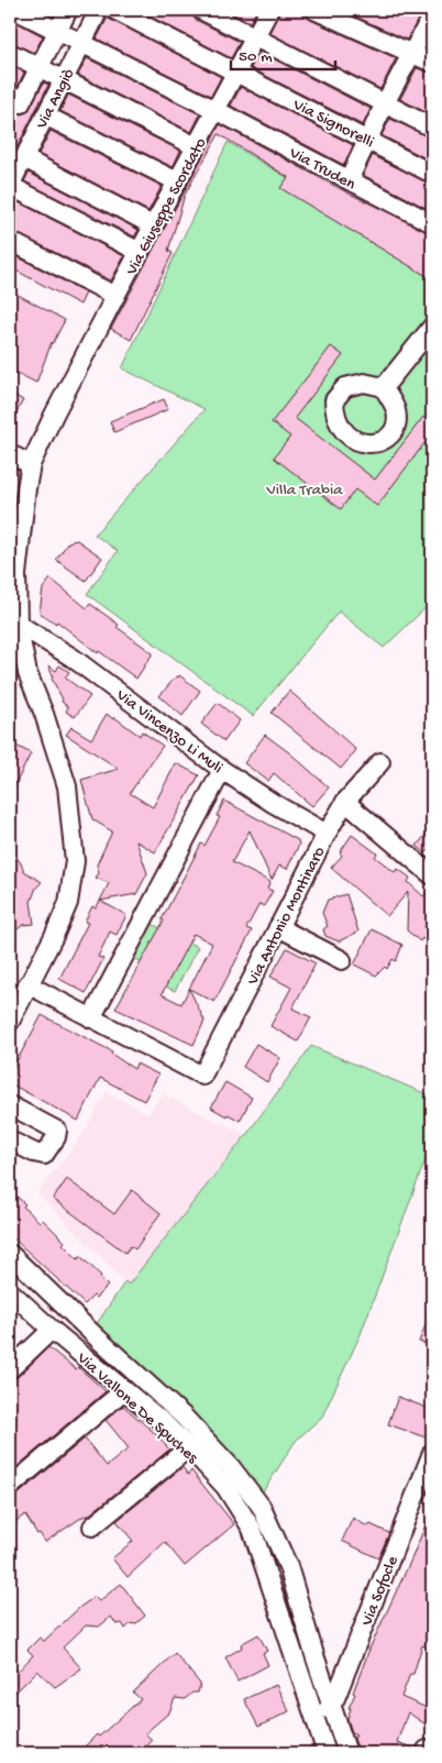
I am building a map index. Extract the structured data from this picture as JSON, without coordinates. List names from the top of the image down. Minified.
{"streets":{"street":["Via Angiò","Via Signorelli","Via Truden","Via Giuseppe Scordato","Via Vincenzo Li Muli","Via Antonio Montinaro","Via Vallone De Spuches","Via Sofocle"]},"crossings":[["Via Angiò","Via Truden"],["Via Signorelli","Via Giuseppe Scordato"],["Via Truden","Via Giuseppe Scordato"],["Via Giuseppe Scordato","Via Vincenzo Li Muli"],["Via Vincenzo Li Muli","Via Antonio Montinaro"],["Via Vallone De Spuches","Via Sofocle"]],"parks":["Villa Trabia"],"scale_bar":"50 m"}
